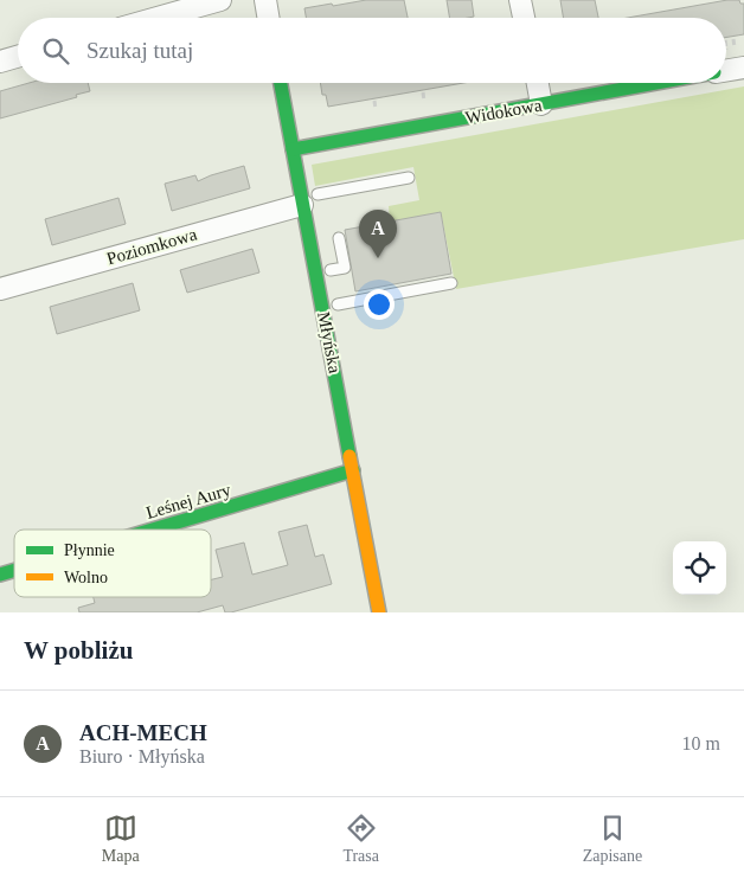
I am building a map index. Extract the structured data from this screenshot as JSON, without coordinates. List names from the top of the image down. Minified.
{"streets":{"street":["Widokowa","Poziomkowa","Młyńska","Leśnej Aury"]},"crossings":[["Widokowa","Młyńska"],["Poziomkowa","Młyńska"],["Młyńska","Leśnej Aury"]],"legend":["Płynnie","Wolno"],"page":{"search":"Szukaj tutaj","pins":"A","heading":"W pobliżu","list":[{"mark":"A","name":"ACH-MECH","note":"Biuro · Młyńska","value":"10 m"}],"nav":["Mapa","Trasa","Zapisane"]}}
